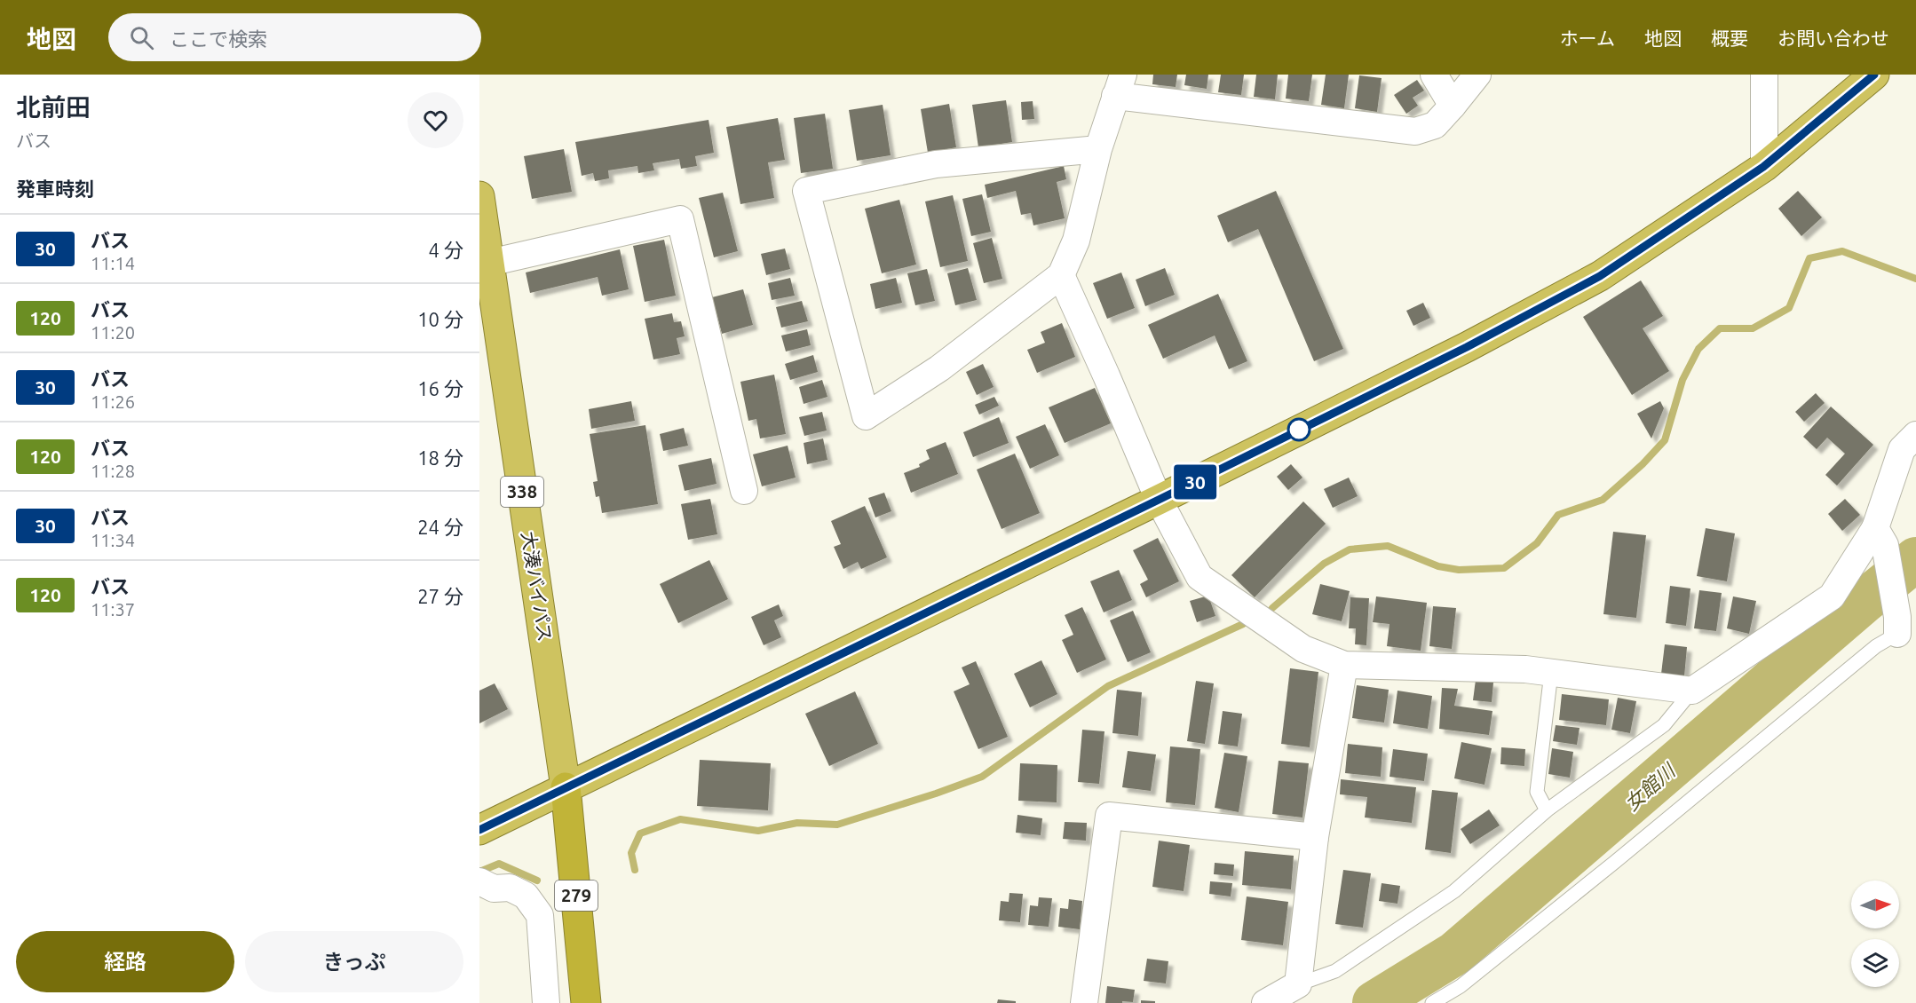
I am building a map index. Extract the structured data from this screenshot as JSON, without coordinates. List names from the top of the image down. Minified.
{"streets":{"highway":["338","大湊バイパス","279"]},"crossings":[["大湊バイパス","279"]],"water":["女館川"],"lines":["bus line 30"],"north":"right","page":{"header":"地図","search":"ここで検索","nav":["ホーム","地図","概要","お問い合わせ"],"heading":[["北前田","バス"],"発車時刻"],"on_map":"30","list":[{"mark":"30","name":"バス","note":"11:14","value":"4 分"},{"mark":"120","name":"バス","note":"11:20","value":"10 分"},{"mark":"30","name":"バス","note":"11:26","value":"16 分"},{"mark":"120","name":"バス","note":"11:28","value":"18 分"},{"mark":"30","name":"バス","note":"11:34","value":"24 分"},{"mark":"120","name":"バス","note":"11:37","value":"27 分"}],"buttons":["経路","きっぷ"]}}
